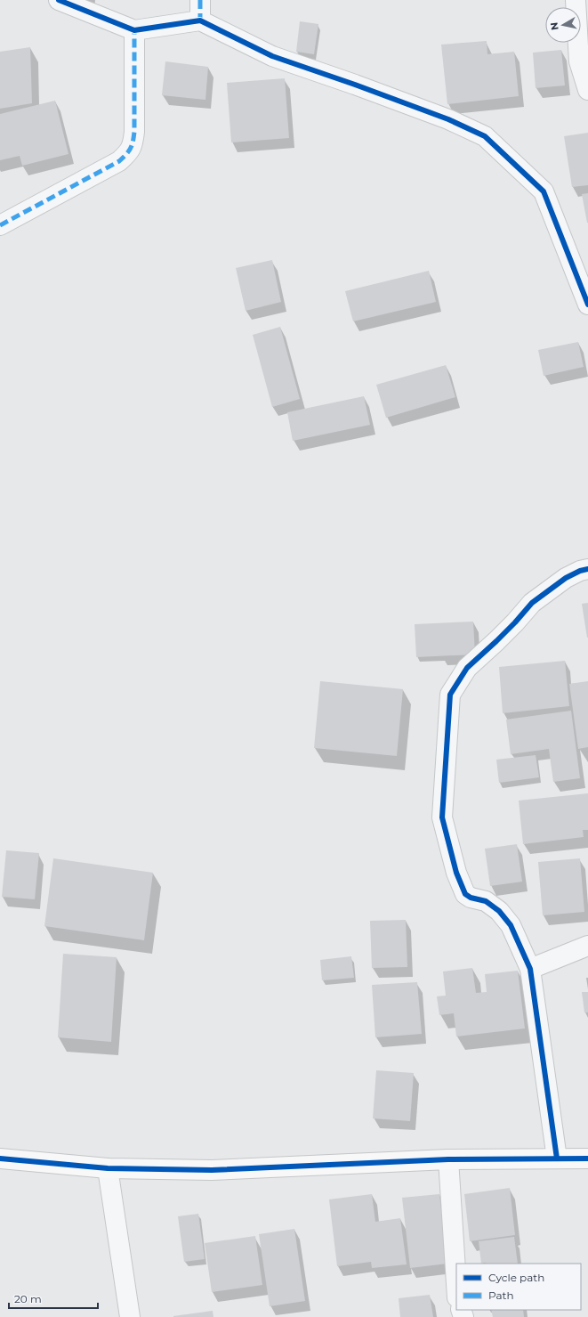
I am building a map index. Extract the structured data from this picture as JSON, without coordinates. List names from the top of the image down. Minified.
{"legend":["Cycle path","Path"],"scale_bar":"20 m","north":"left"}
